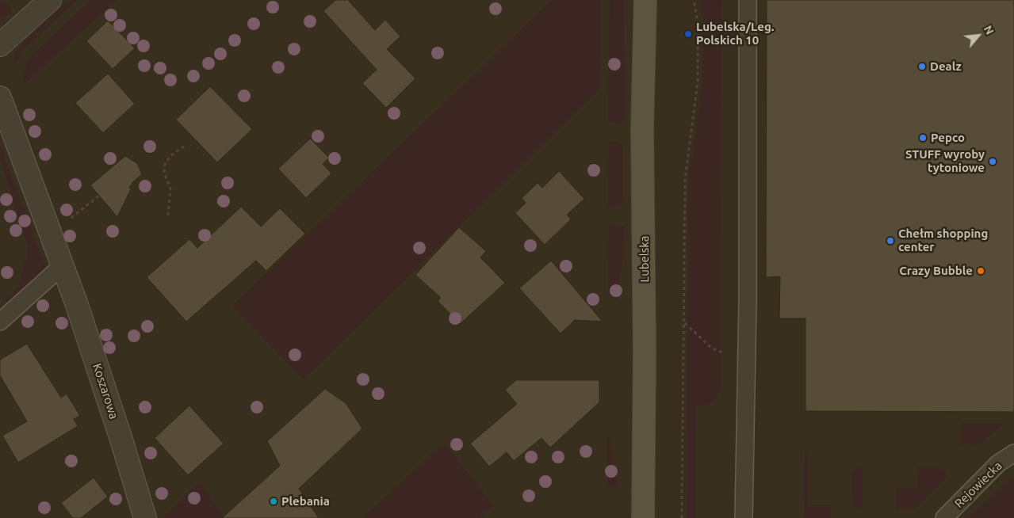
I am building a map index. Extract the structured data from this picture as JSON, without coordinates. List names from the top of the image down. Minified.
{"streets":{"main road":["Lubelska"],"street":["Koszarowa"],"lane":["Rejowiecka"]},"places":["Lubelska/Leg. Polskich 10","Dealz","Pepco","STUFF wyroby tytoniowe","Chełm shopping center","Crazy Bubble","Plebania"],"north":"top right"}
